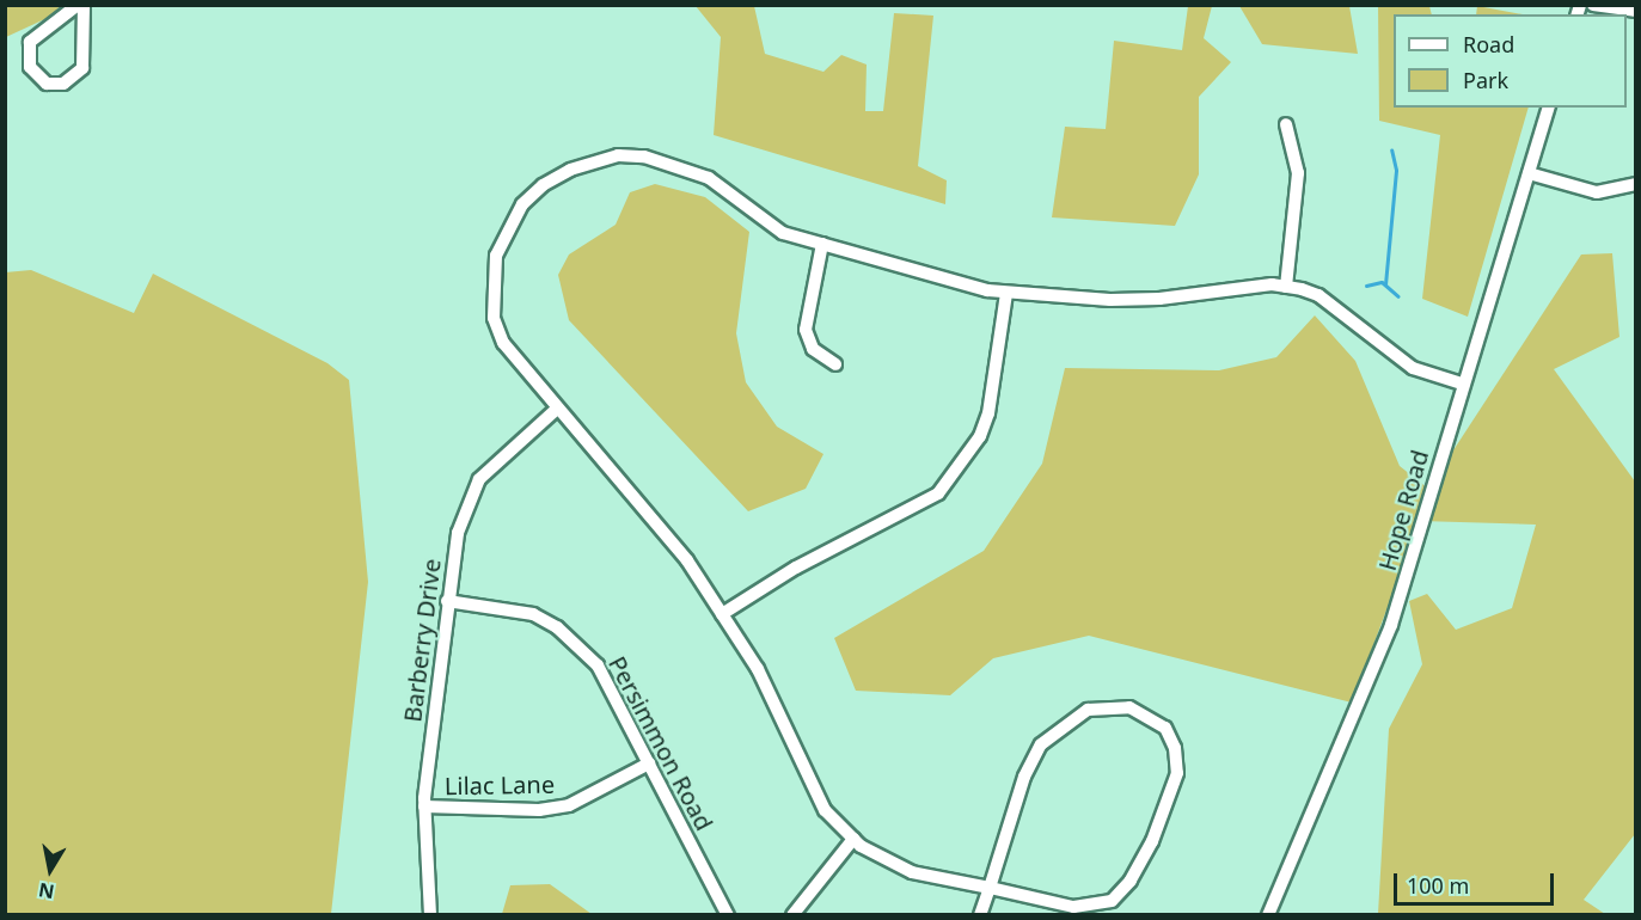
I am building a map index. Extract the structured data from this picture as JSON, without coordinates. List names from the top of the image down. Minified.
{"streets":{"street":["Hope Road","Barberry Drive","Persimmon Road","Lilac Lane"]},"crossings":[["Barberry Drive","Persimmon Road"],["Barberry Drive","Lilac Lane"],["Persimmon Road","Lilac Lane"]],"legend":["Road","Park"],"scale_bar":"100 m","north":"bottom"}
